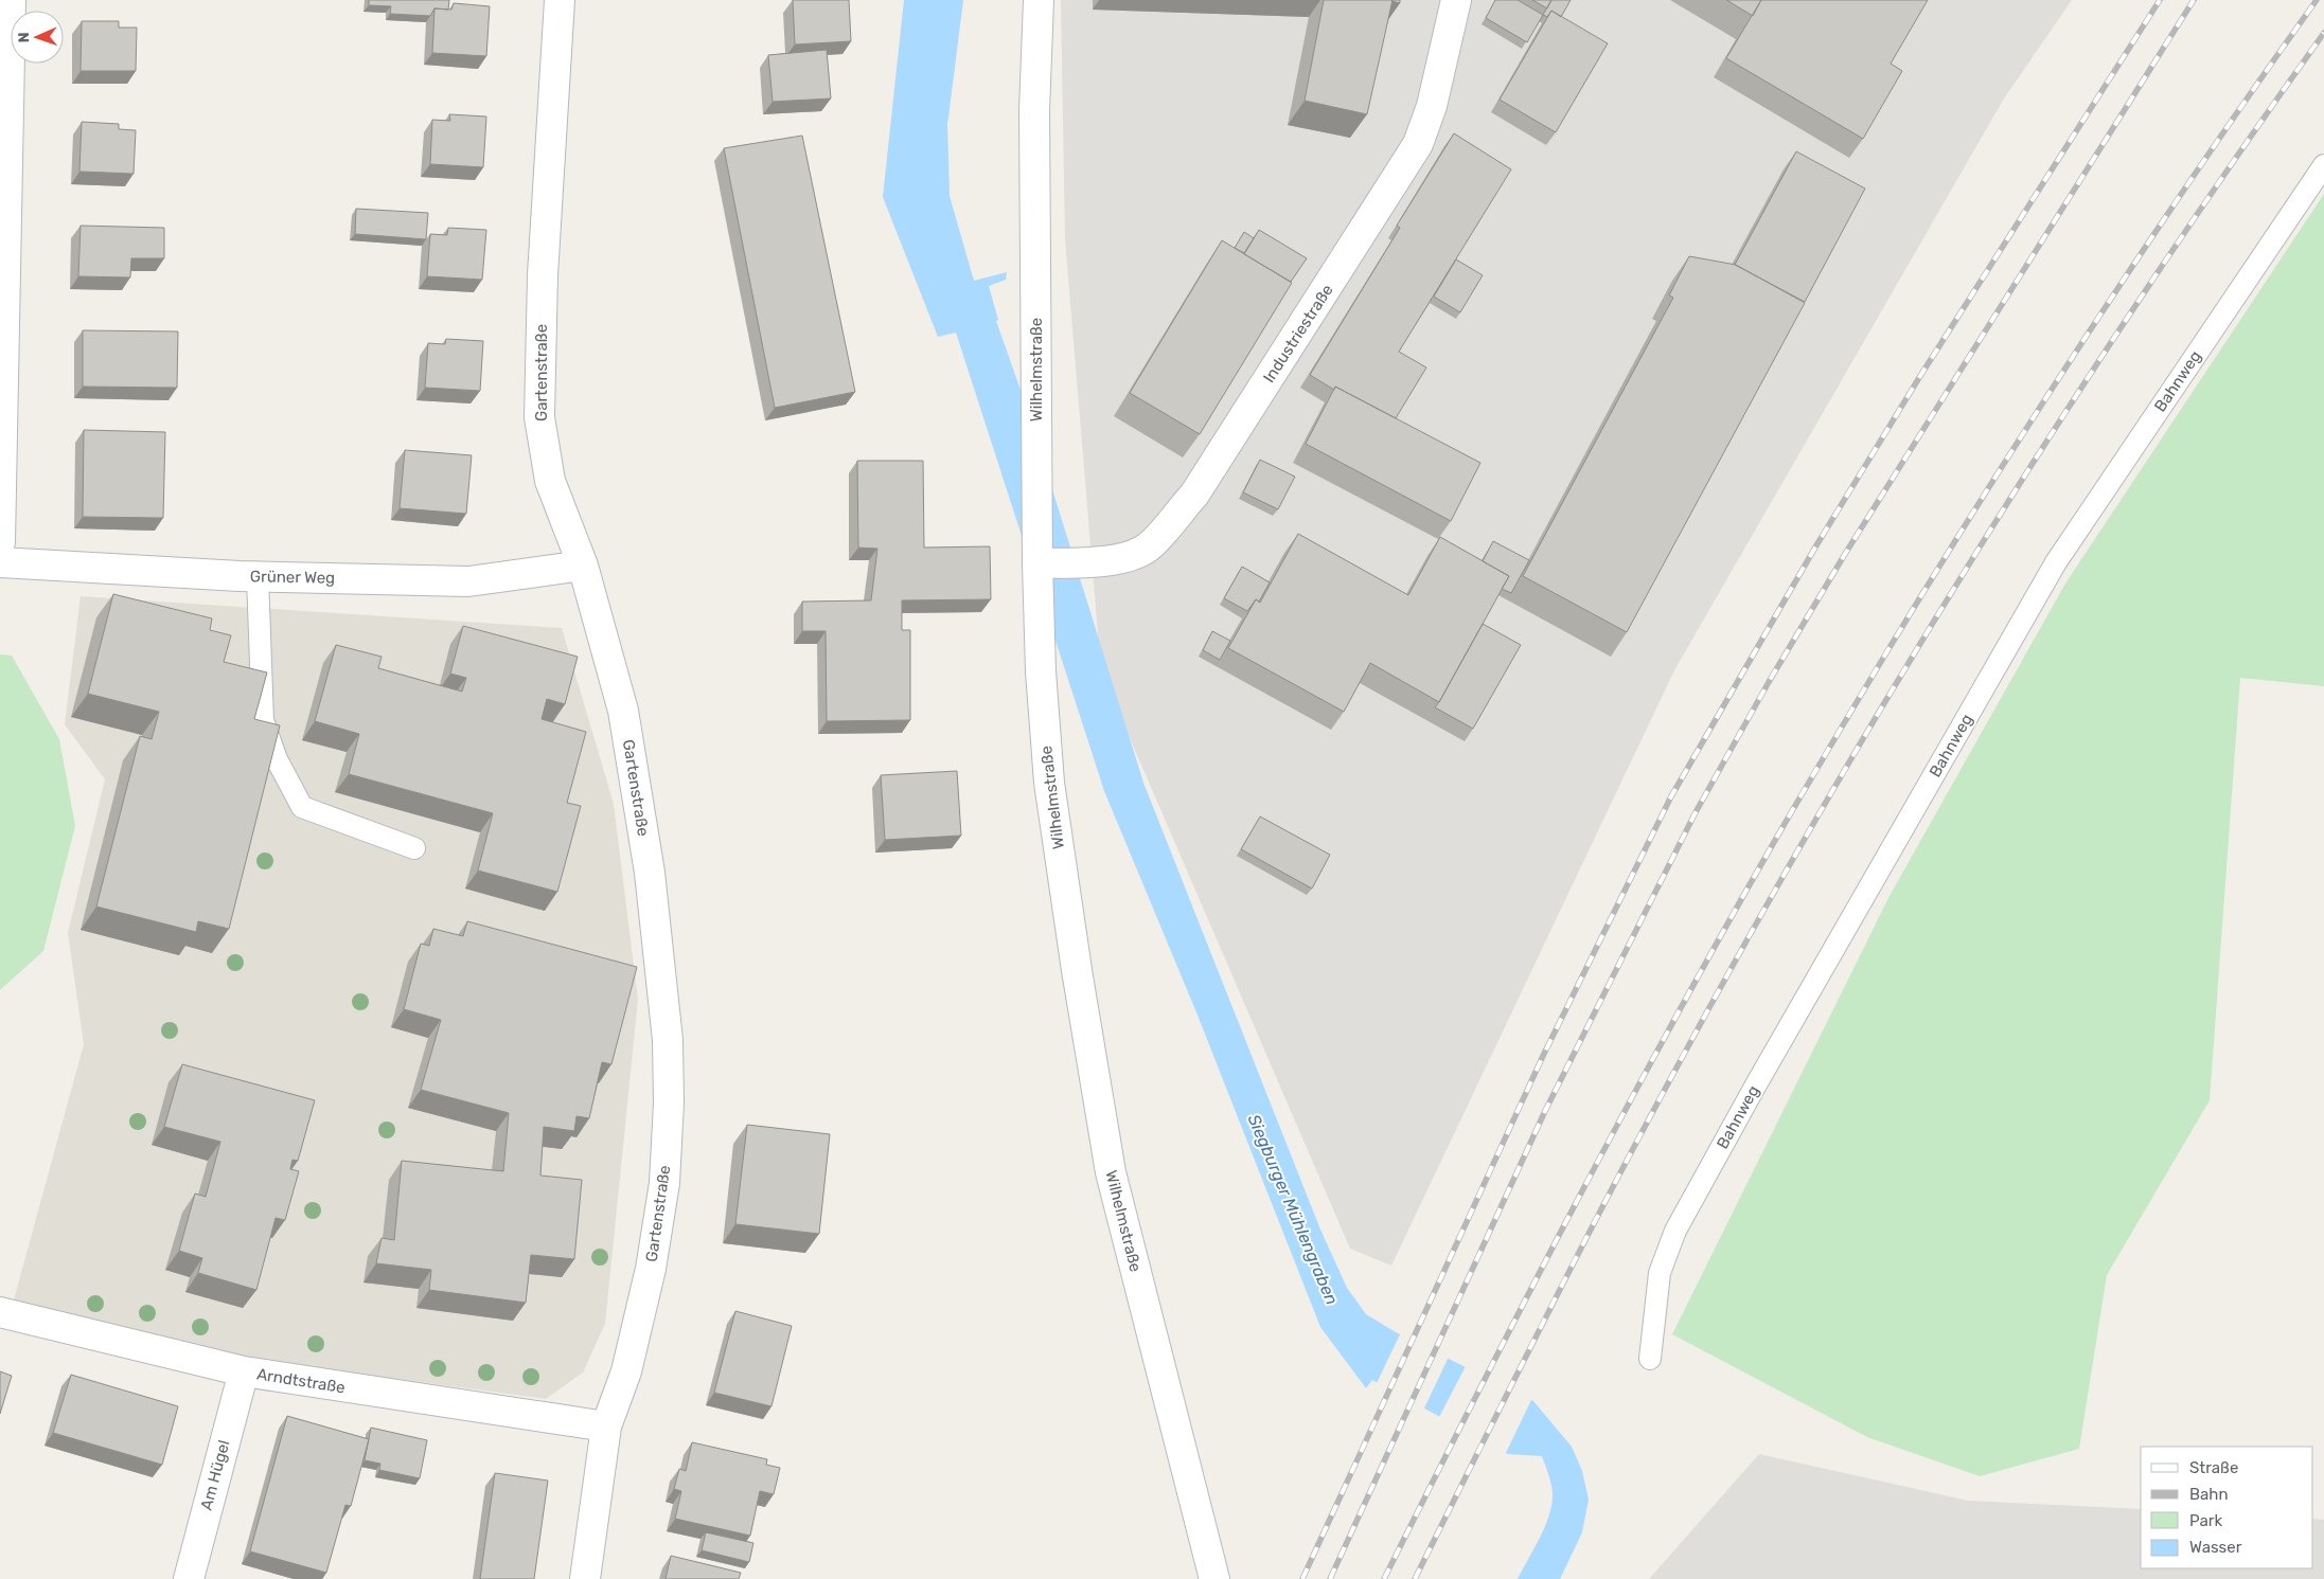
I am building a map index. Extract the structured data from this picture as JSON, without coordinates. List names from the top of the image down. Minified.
{"streets":{"street":["Industriestraße","Wilhelmstraße","Gartenstraße","Grüner Weg","Arndtstraße","Am Hügel"],"lane":["Bahnweg"]},"crossings":[["Industriestraße","Wilhelmstraße"],["Gartenstraße","Grüner Weg"],["Gartenstraße","Arndtstraße"],["Arndtstraße","Am Hügel"]],"water":["Siegburger Mühlengraben"],"legend":["Straße","Bahn","Park","Wasser"],"north":"left"}
